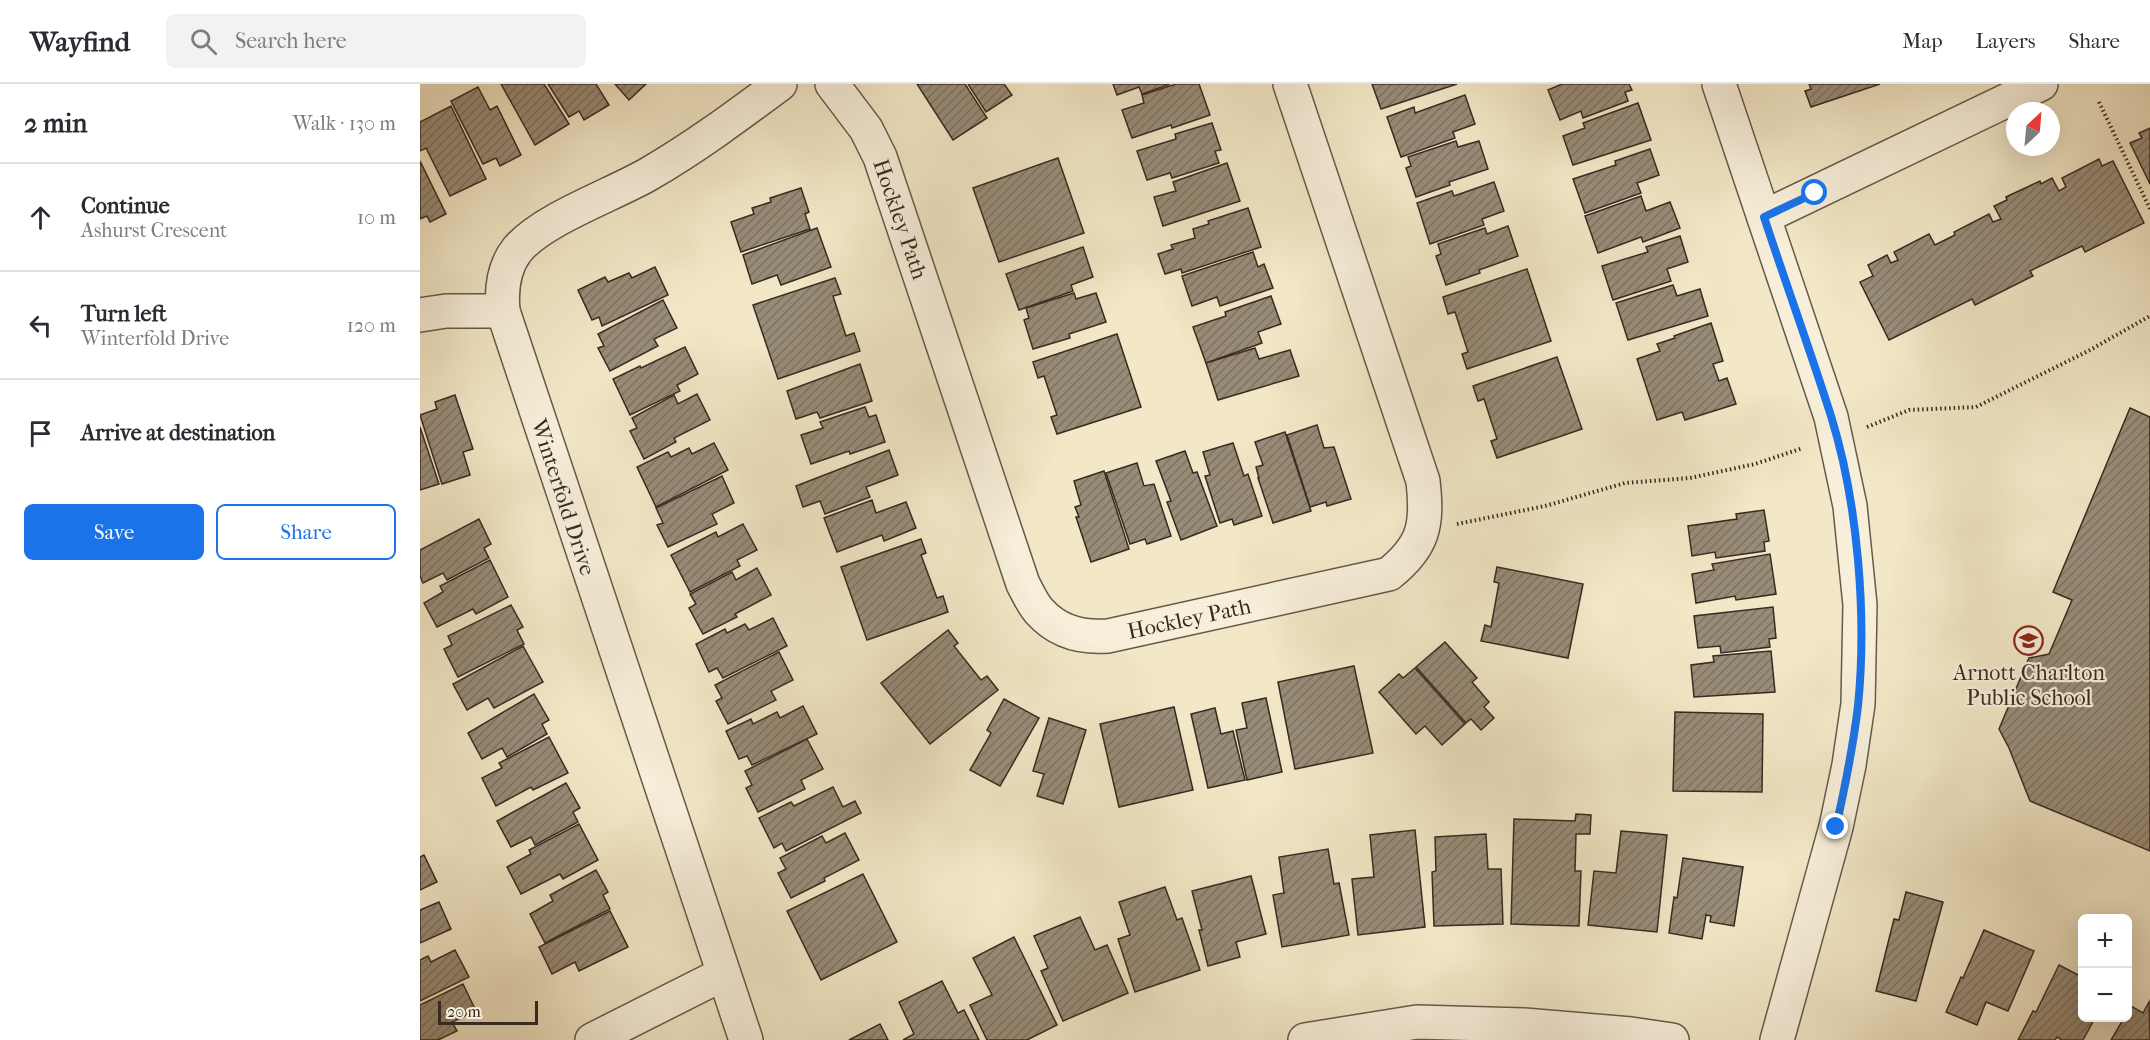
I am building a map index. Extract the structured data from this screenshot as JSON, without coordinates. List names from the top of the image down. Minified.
{"streets":{"street":["Hockley Path","Winterfold Drive"]},"places":{"school or university":["Arnott Charlton Public School"]},"scale_bar":"20 m","north":"top right","page":{"header":"Wayfind","search":"Search here","nav":["Map","Layers","Share"],"heading":["2 min","Walk · 130 m"],"list":[["Continue","Ashurst Crescent","10 m"],["Turn left","Winterfold Drive","120 m"],"Arrive at destination"],"buttons":["Save","Share"],"map_buttons":["+","−"],"scale":"20 m"}}
